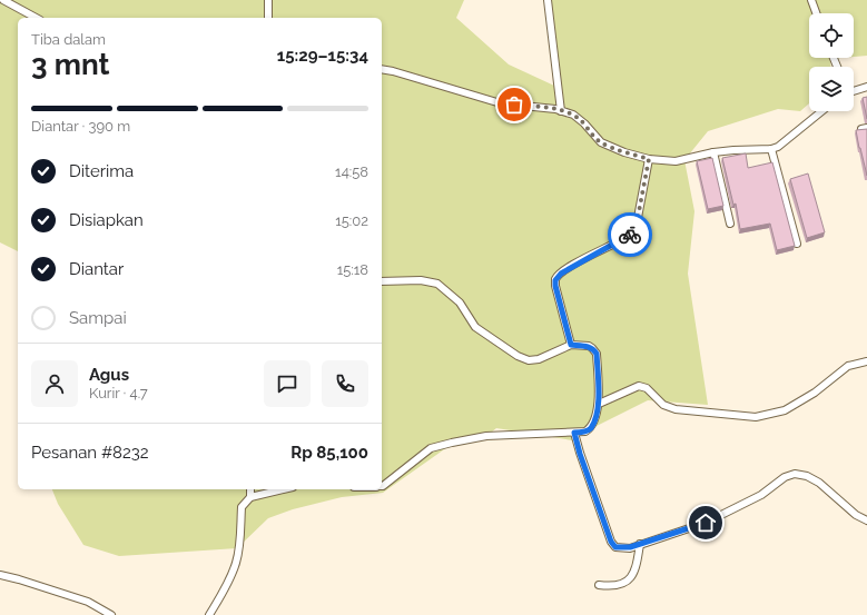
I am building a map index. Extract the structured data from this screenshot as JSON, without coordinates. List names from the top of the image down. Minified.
{"page":{"heading":["3 mnt","Tiba dalam","15:29–15:34"],"panel":["Agus","Kurir · 4.7","Pesanan #8232","Rp 85,100"],"bar":"Diantar · 390 m","list":[["Diterima","14:58"],["Disiapkan","15:02"],["Diantar","15:18"],"Sampai"]}}
